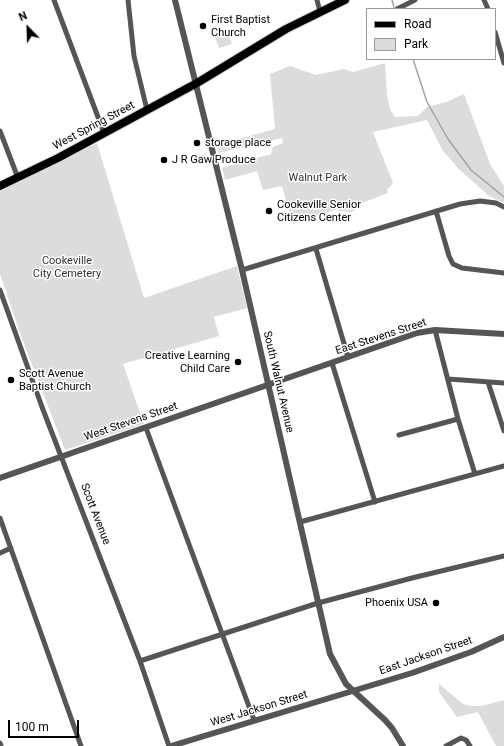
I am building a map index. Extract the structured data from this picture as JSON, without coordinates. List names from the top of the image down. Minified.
{"streets":{"main road":["West Spring Street"],"street":["East Stevens Street","South Walnut Avenue","West Stevens Street","Scott Avenue","East Jackson Street","West Jackson Street"]},"crossings":[["West Spring Street","South Walnut Avenue"],["East Stevens Street","South Walnut Avenue"],["East Stevens Street","West Stevens Street"],["South Walnut Avenue","West Stevens Street"],["South Walnut Avenue","East Jackson Street"],["South Walnut Avenue","West Jackson Street"],["West Stevens Street","Scott Avenue"],["Scott Avenue","West Jackson Street"],["East Jackson Street","West Jackson Street"]],"parks":["Walnut Park","Cookeville City Cemetery"],"places":["First Baptist Church","storage place","J R Gaw Produce","Cookeville Senior Citizens Center","Creative Learning Child Care","Scott Avenue Baptist Church","Phoenix USA"],"legend":["Road","Park"],"scale_bar":"100 m","north":"top left"}
